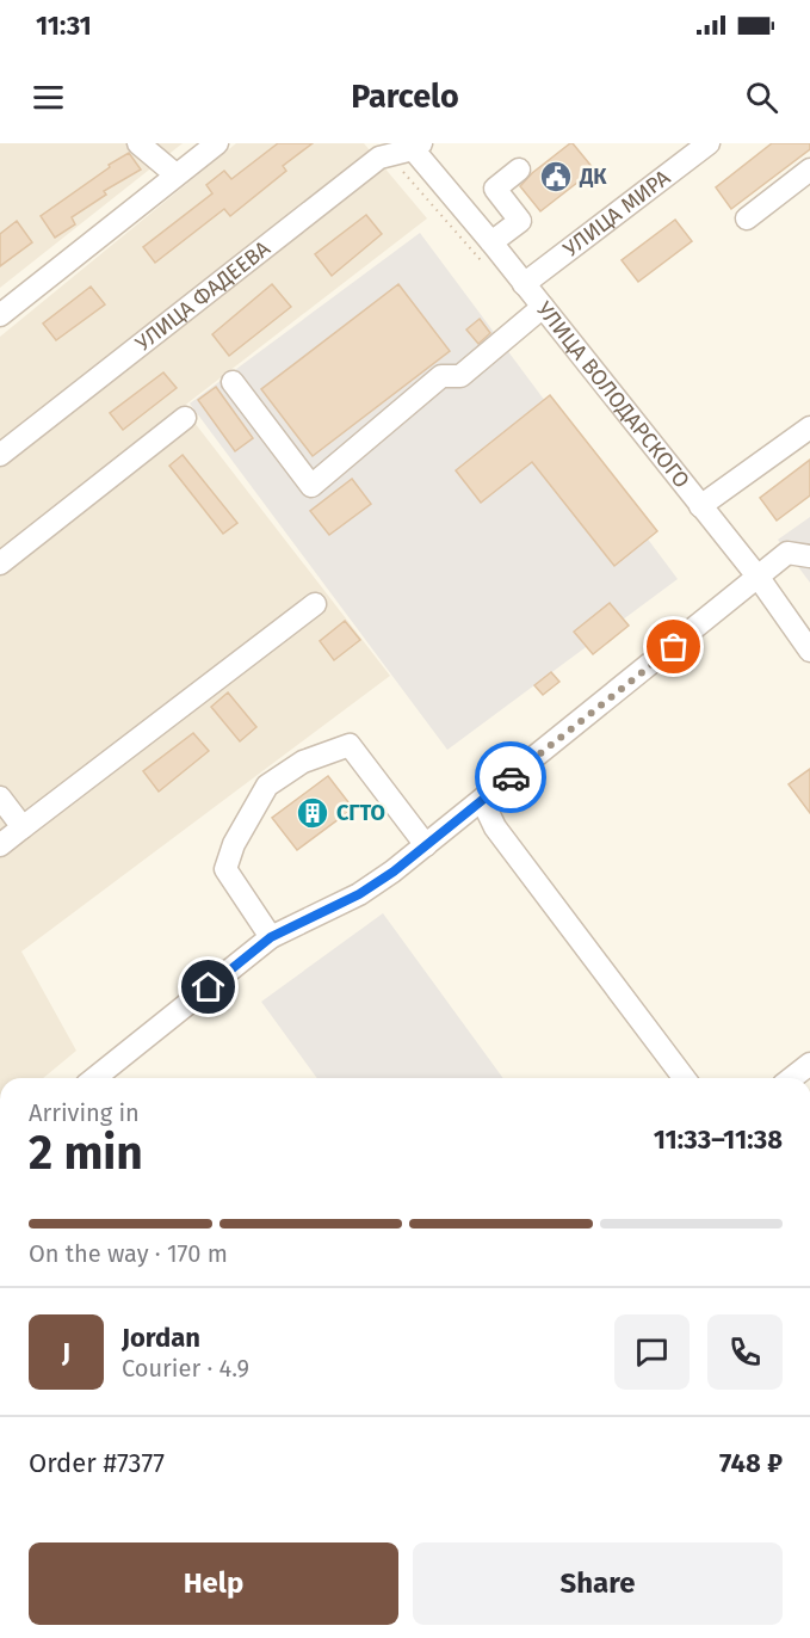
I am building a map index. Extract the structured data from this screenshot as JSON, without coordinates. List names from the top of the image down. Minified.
{"streets":{"street":["УЛИЦА МИРА","УЛИЦА ФАДЕЕВА","УЛИЦА ВОЛОДАРСКОГО"]},"crossings":[["УЛИЦА МИРА","УЛИЦА ВОЛОДАРСКОГО"],["УЛИЦА ФАДЕЕВА","УЛИЦА ВОЛОДАРСКОГО"]],"places":{"public building":["ДК"],"building":["СГТО"]},"page":{"status":"11:31","header":"Parcelo","heading":["2 min","Arriving in","11:33–11:38"],"panel":["Jordan","Courier · 4.9","Order #7377","748 ₽"],"bar":"On the way · 170 m","round":"J","buttons":["Help","Share"]}}
